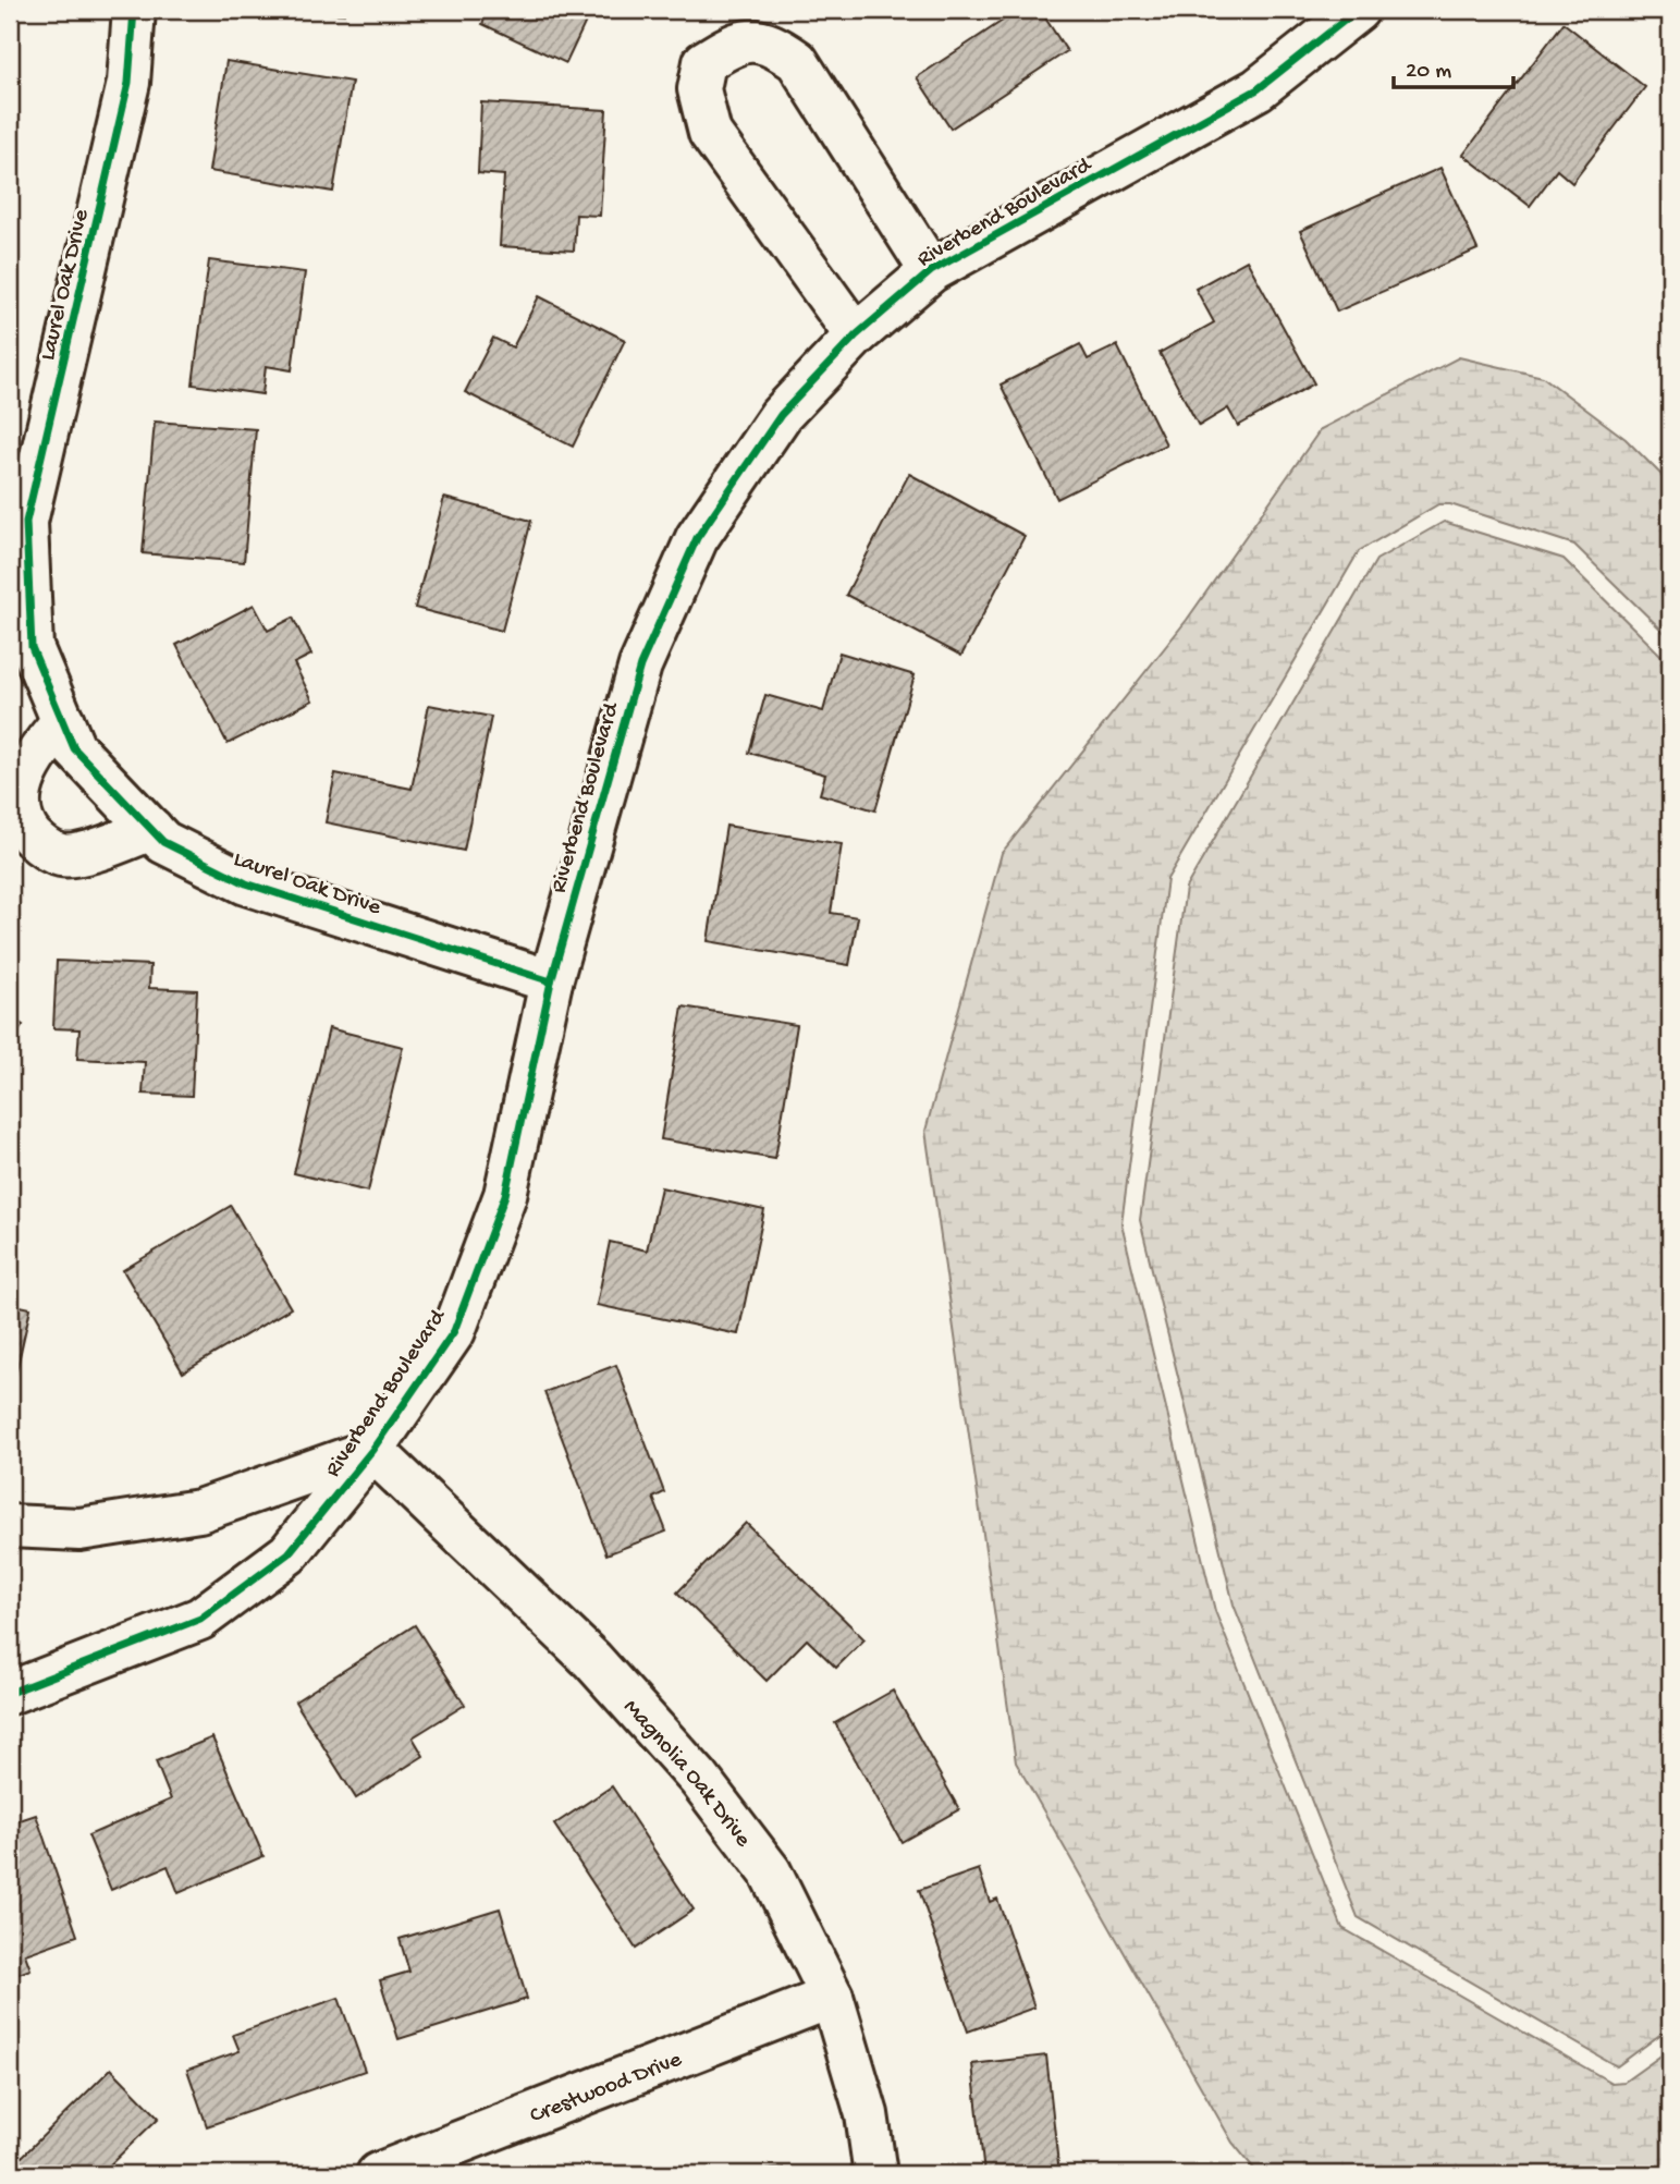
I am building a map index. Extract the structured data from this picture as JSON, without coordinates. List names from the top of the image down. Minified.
{"streets":{"street":["Riverbend Boulevard","Laurel Oak Drive","Magnolia Oak Drive","Crestwood Drive"]},"crossings":[["Riverbend Boulevard","Laurel Oak Drive"],["Riverbend Boulevard","Magnolia Oak Drive"],["Magnolia Oak Drive","Crestwood Drive"]],"scale_bar":"20 m"}
